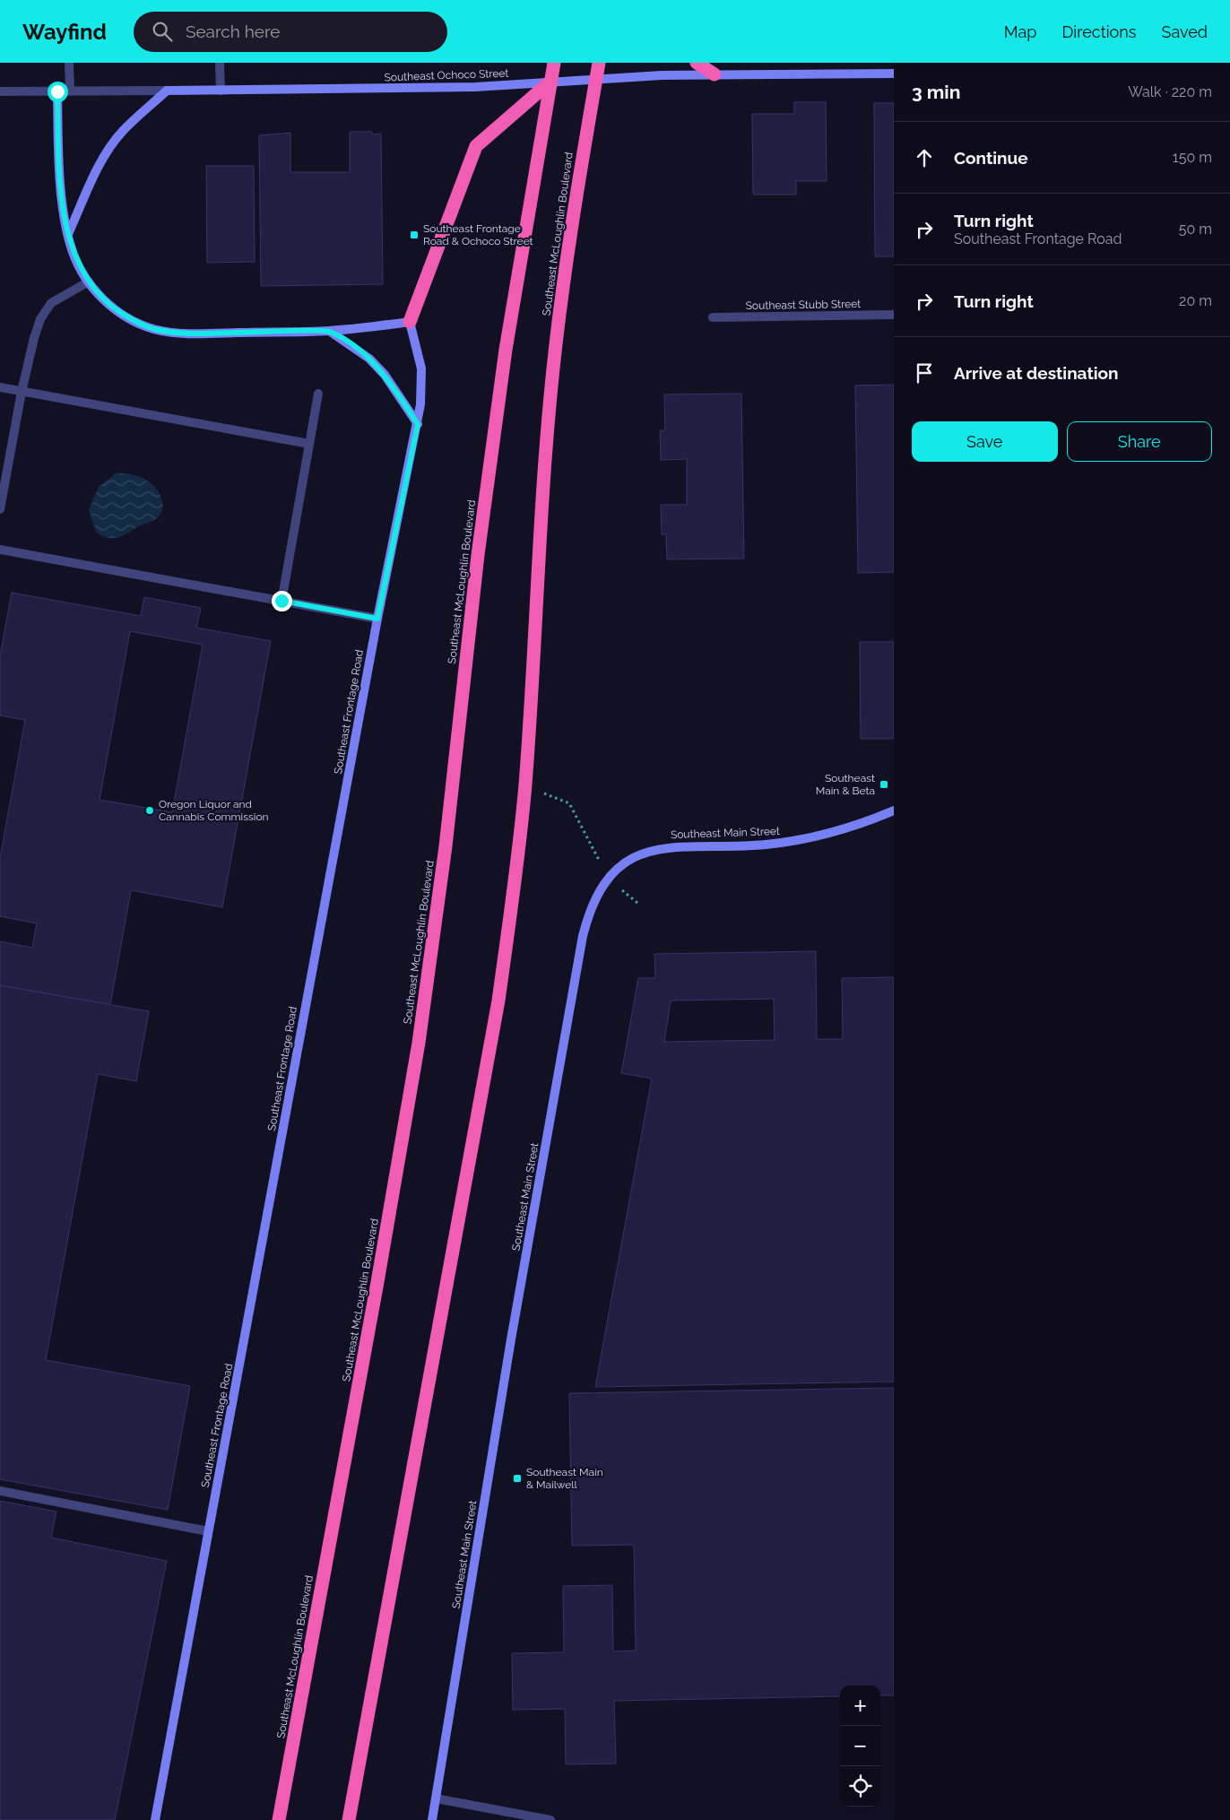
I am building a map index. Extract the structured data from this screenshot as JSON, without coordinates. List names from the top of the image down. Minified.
{"streets":{"highway":["Southeast McLoughlin Boulevard"],"street":["Southeast Ochoco Street","Southeast Stubb Street","Southeast Frontage Road","Southeast Main Street"]},"crossings":[["Southeast Ochoco Street","Southeast McLoughlin Boulevard"]],"places":{"transit":["Southeast Frontage Road & Ochoco Street","Southeast Main & Beta","Southeast Main & Mailwell"],"other":["Oregon Liquor and Cannabis Commission"]},"page":{"header":"Wayfind","search":"Search here","nav":["Map","Directions","Saved"],"heading":["3 min","Walk · 220 m"],"list":[["Continue","150 m"],["Turn right","Southeast Frontage Road","50 m"],["Turn right","20 m"],"Arrive at destination"],"buttons":["Save","Share"],"map_buttons":["+","−"]}}
